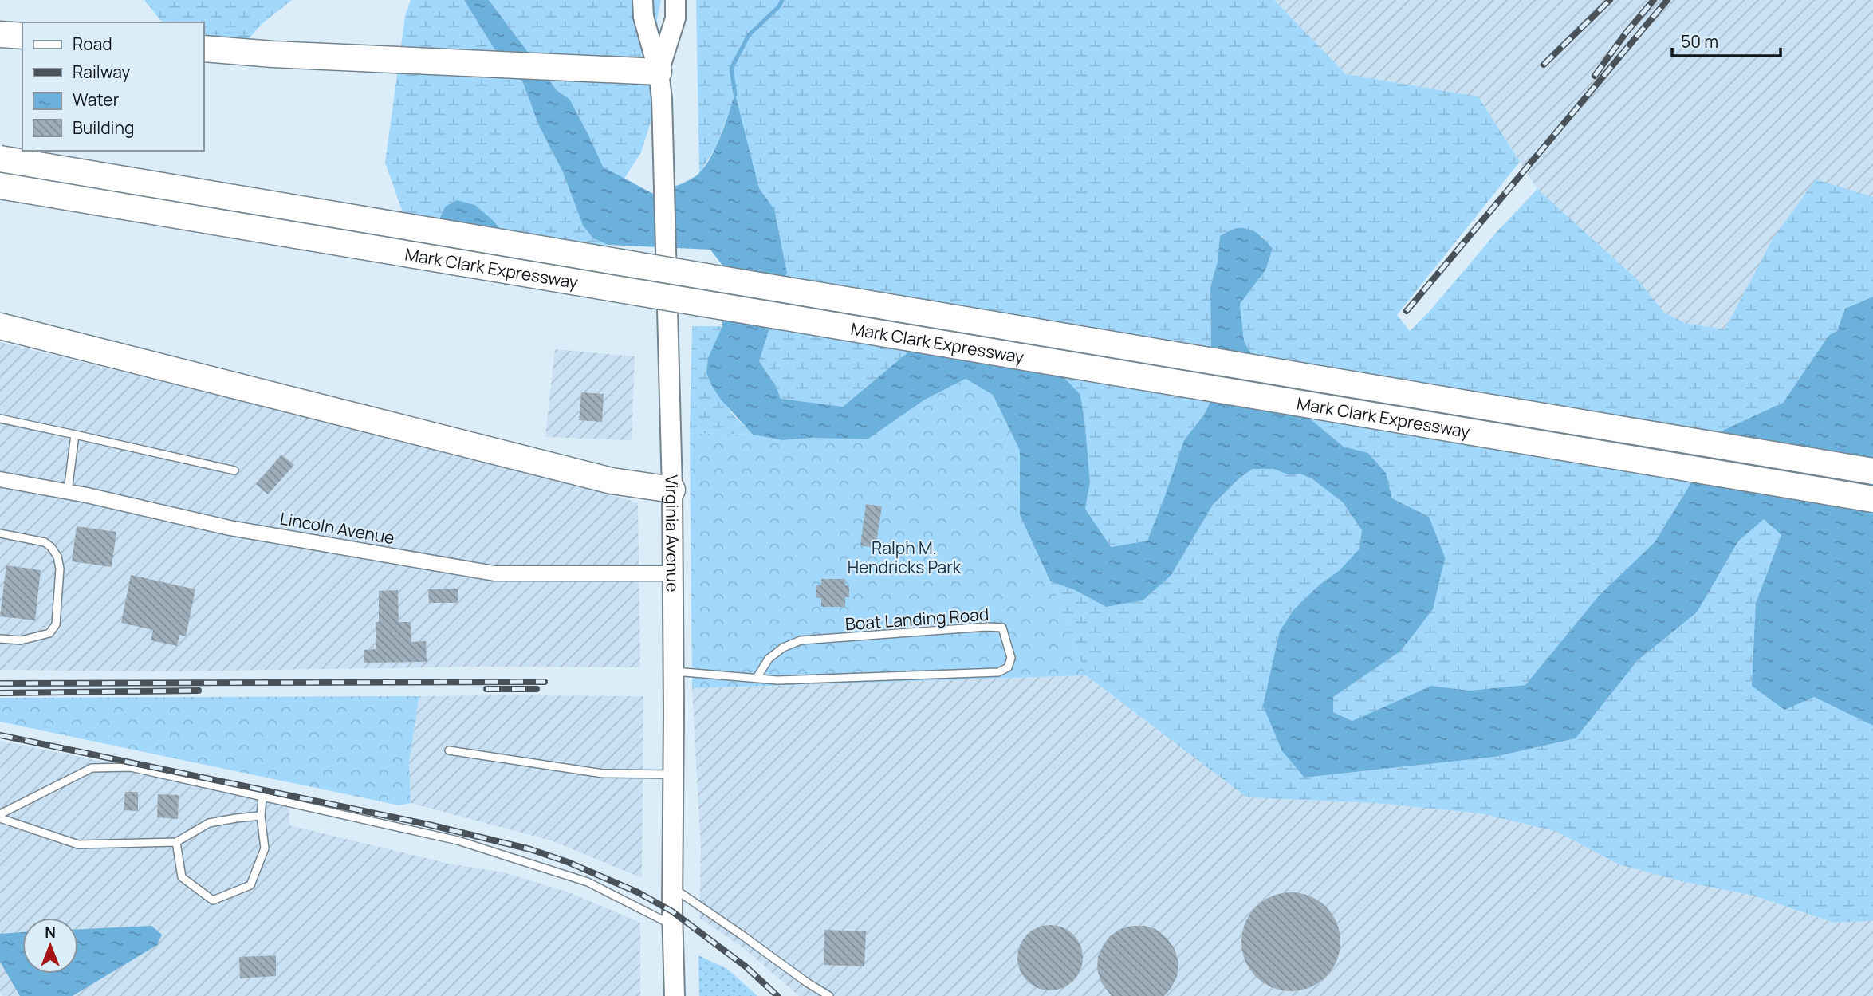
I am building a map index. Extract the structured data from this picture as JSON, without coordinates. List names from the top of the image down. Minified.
{"streets":{"highway":["Mark Clark Expressway"],"main road":["Virginia Avenue"],"street":["Lincoln Avenue"],"lane":["Boat Landing Road"]},"crossings":[["Lincoln Avenue","Virginia Avenue"],["Virginia Avenue","Boat Landing Road"]],"parks":["Ralph M. Hendricks Park"],"legend":["Road","Railway","Water","Building"],"scale_bar":"50 m","north":"top"}
